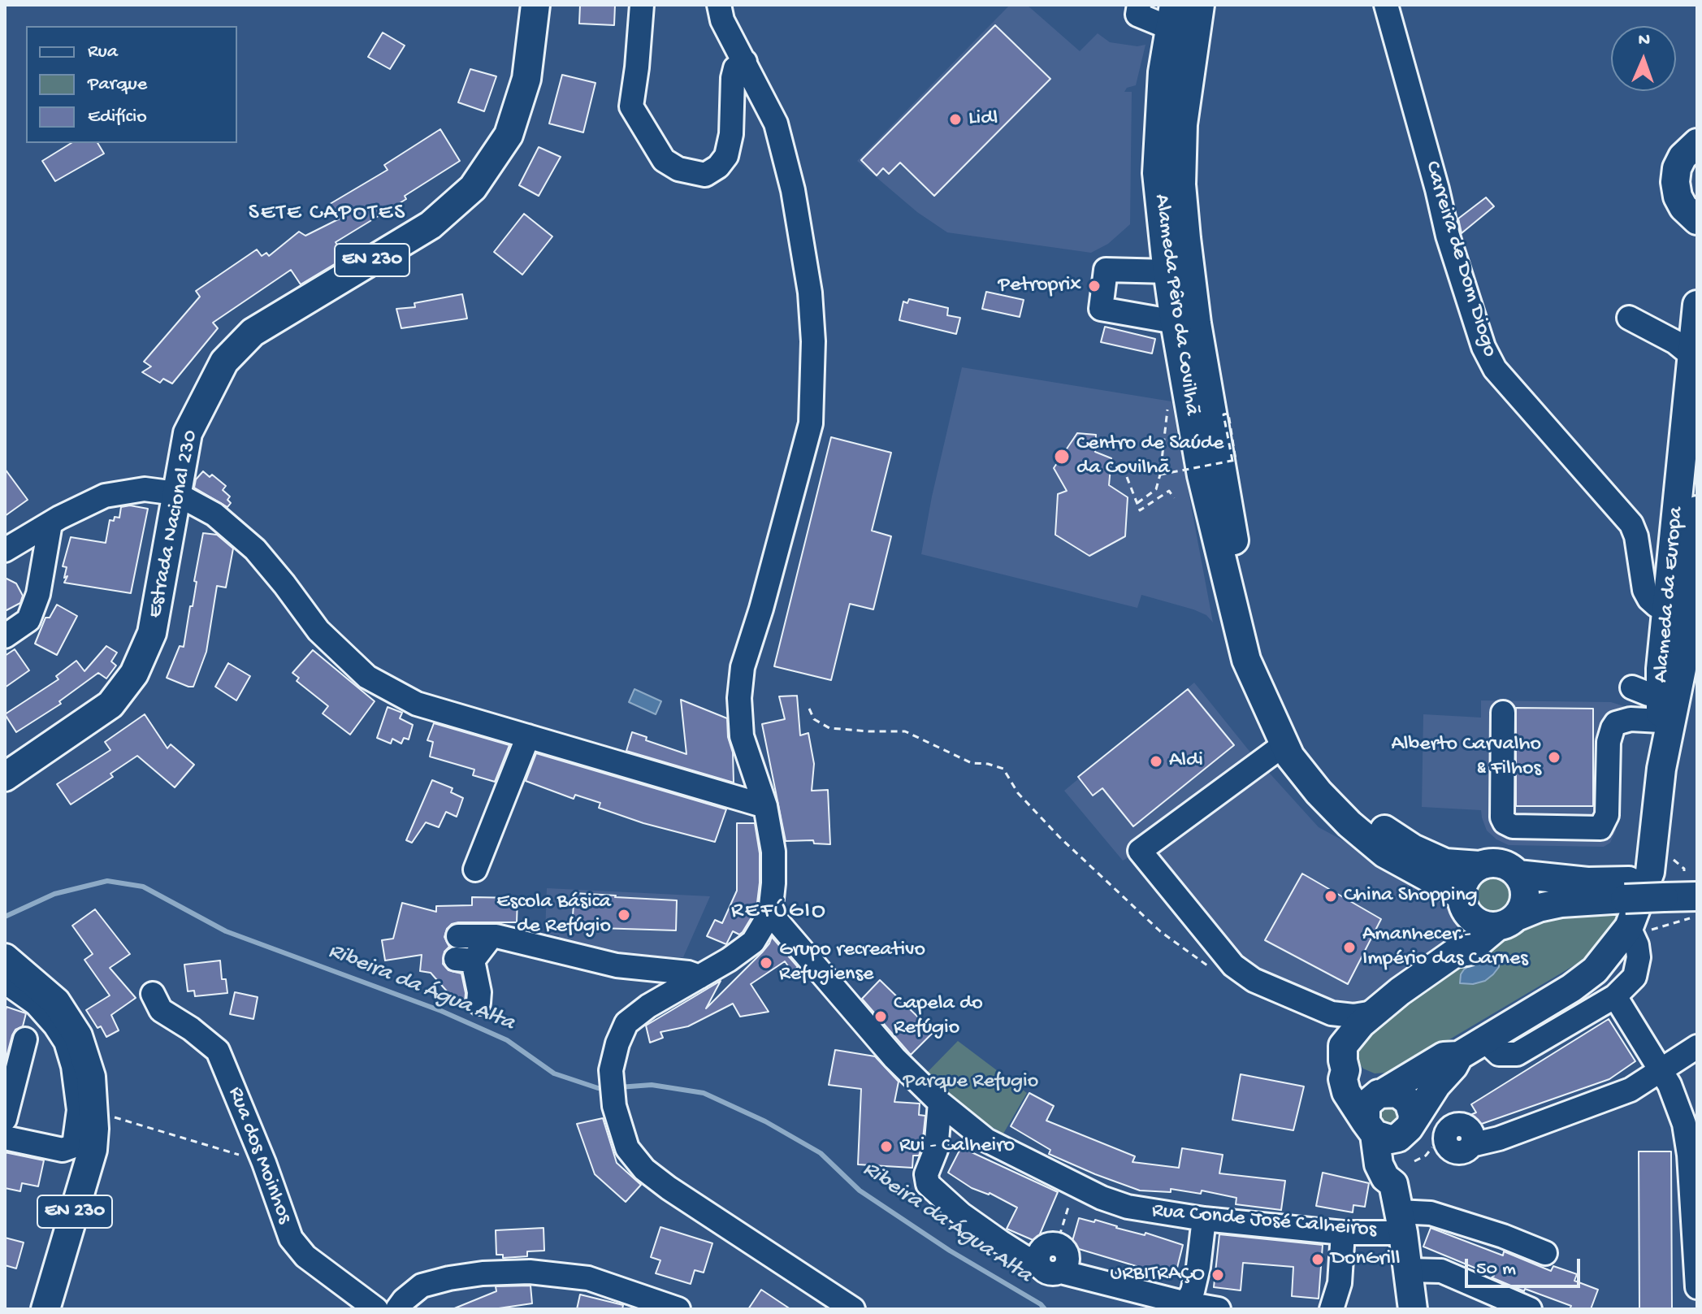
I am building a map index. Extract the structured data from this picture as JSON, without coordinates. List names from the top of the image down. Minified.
{"streets":{"main road":["EN 230","Alameda Pêro da Covilhã","Estrada Nacional 230","Alameda da Europa"],"street":["Carreira de Dom Diogo","Rua dos Moinhos","Rua Conde José Calheiros"]},"crossings":[["Carreira de Dom Diogo","Alameda da Europa"]],"districts":["SETE CAPOTES","REFÚGIO"],"water":["Ribeira da Água Alta"],"parks":["Parque Refugio"],"places":["Lidl","Petroprix","Centro de Saúde da Covilhã","Alberto Carvalho & Filhos","Aldi","China Shopping","Escola Básica de Refúgio","Amanhecer - Império das Carnes","Grupo recreativo Refugiense","Capela do Refúgio","Rui - Calheiro","DonGrill","URBITRAÇO"],"legend":["Rua","Parque","Edifício"],"scale_bar":"50 m","north":"top"}
